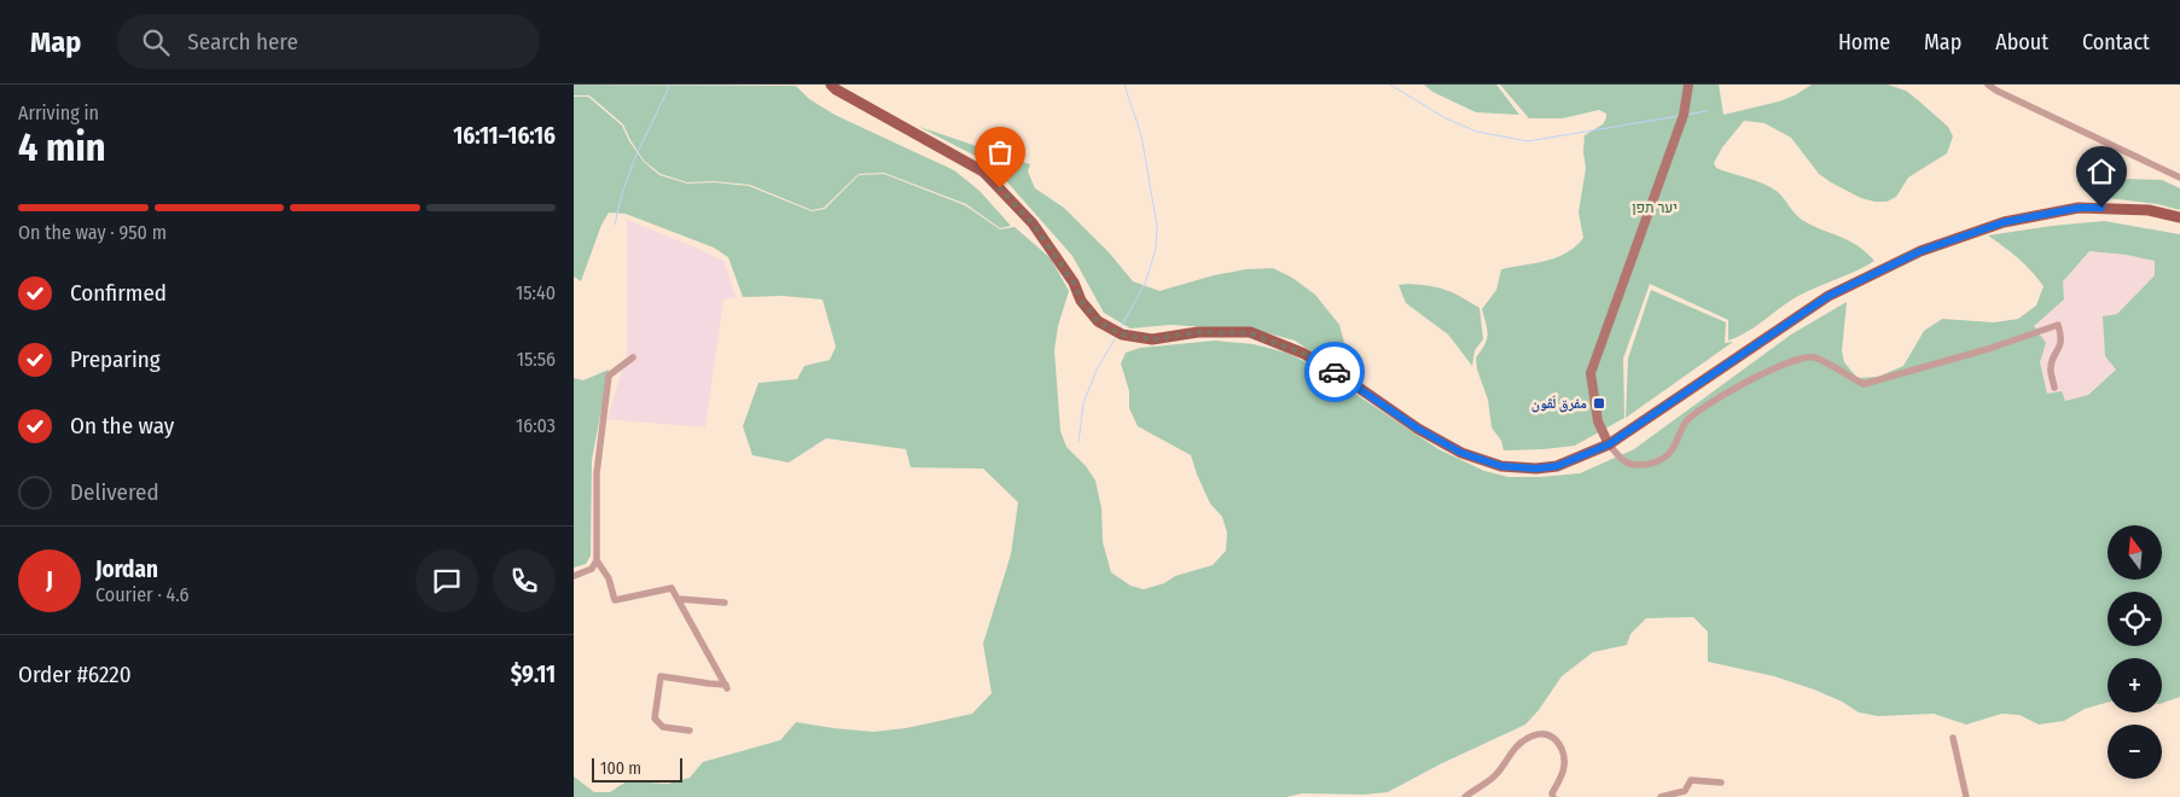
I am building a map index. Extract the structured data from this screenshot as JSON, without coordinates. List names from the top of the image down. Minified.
{"parks":["יער תפן"],"places":{"transit":["مفرق لَڤون"]},"scale_bar":"100 m","north":"top","page":{"header":"Map","search":"Search here","nav":["Home","Map","About","Contact"],"heading":["4 min","Arriving in","16:11–16:16"],"panel":["Jordan","Courier · 4.6","Order #6220","$9.11"],"bar":"On the way · 950 m","list":[["Confirmed","15:40"],["Preparing","15:56"],["On the way","16:03"],"Delivered"],"map_buttons":["+","−"],"round":"J","scale":"100 m"}}
